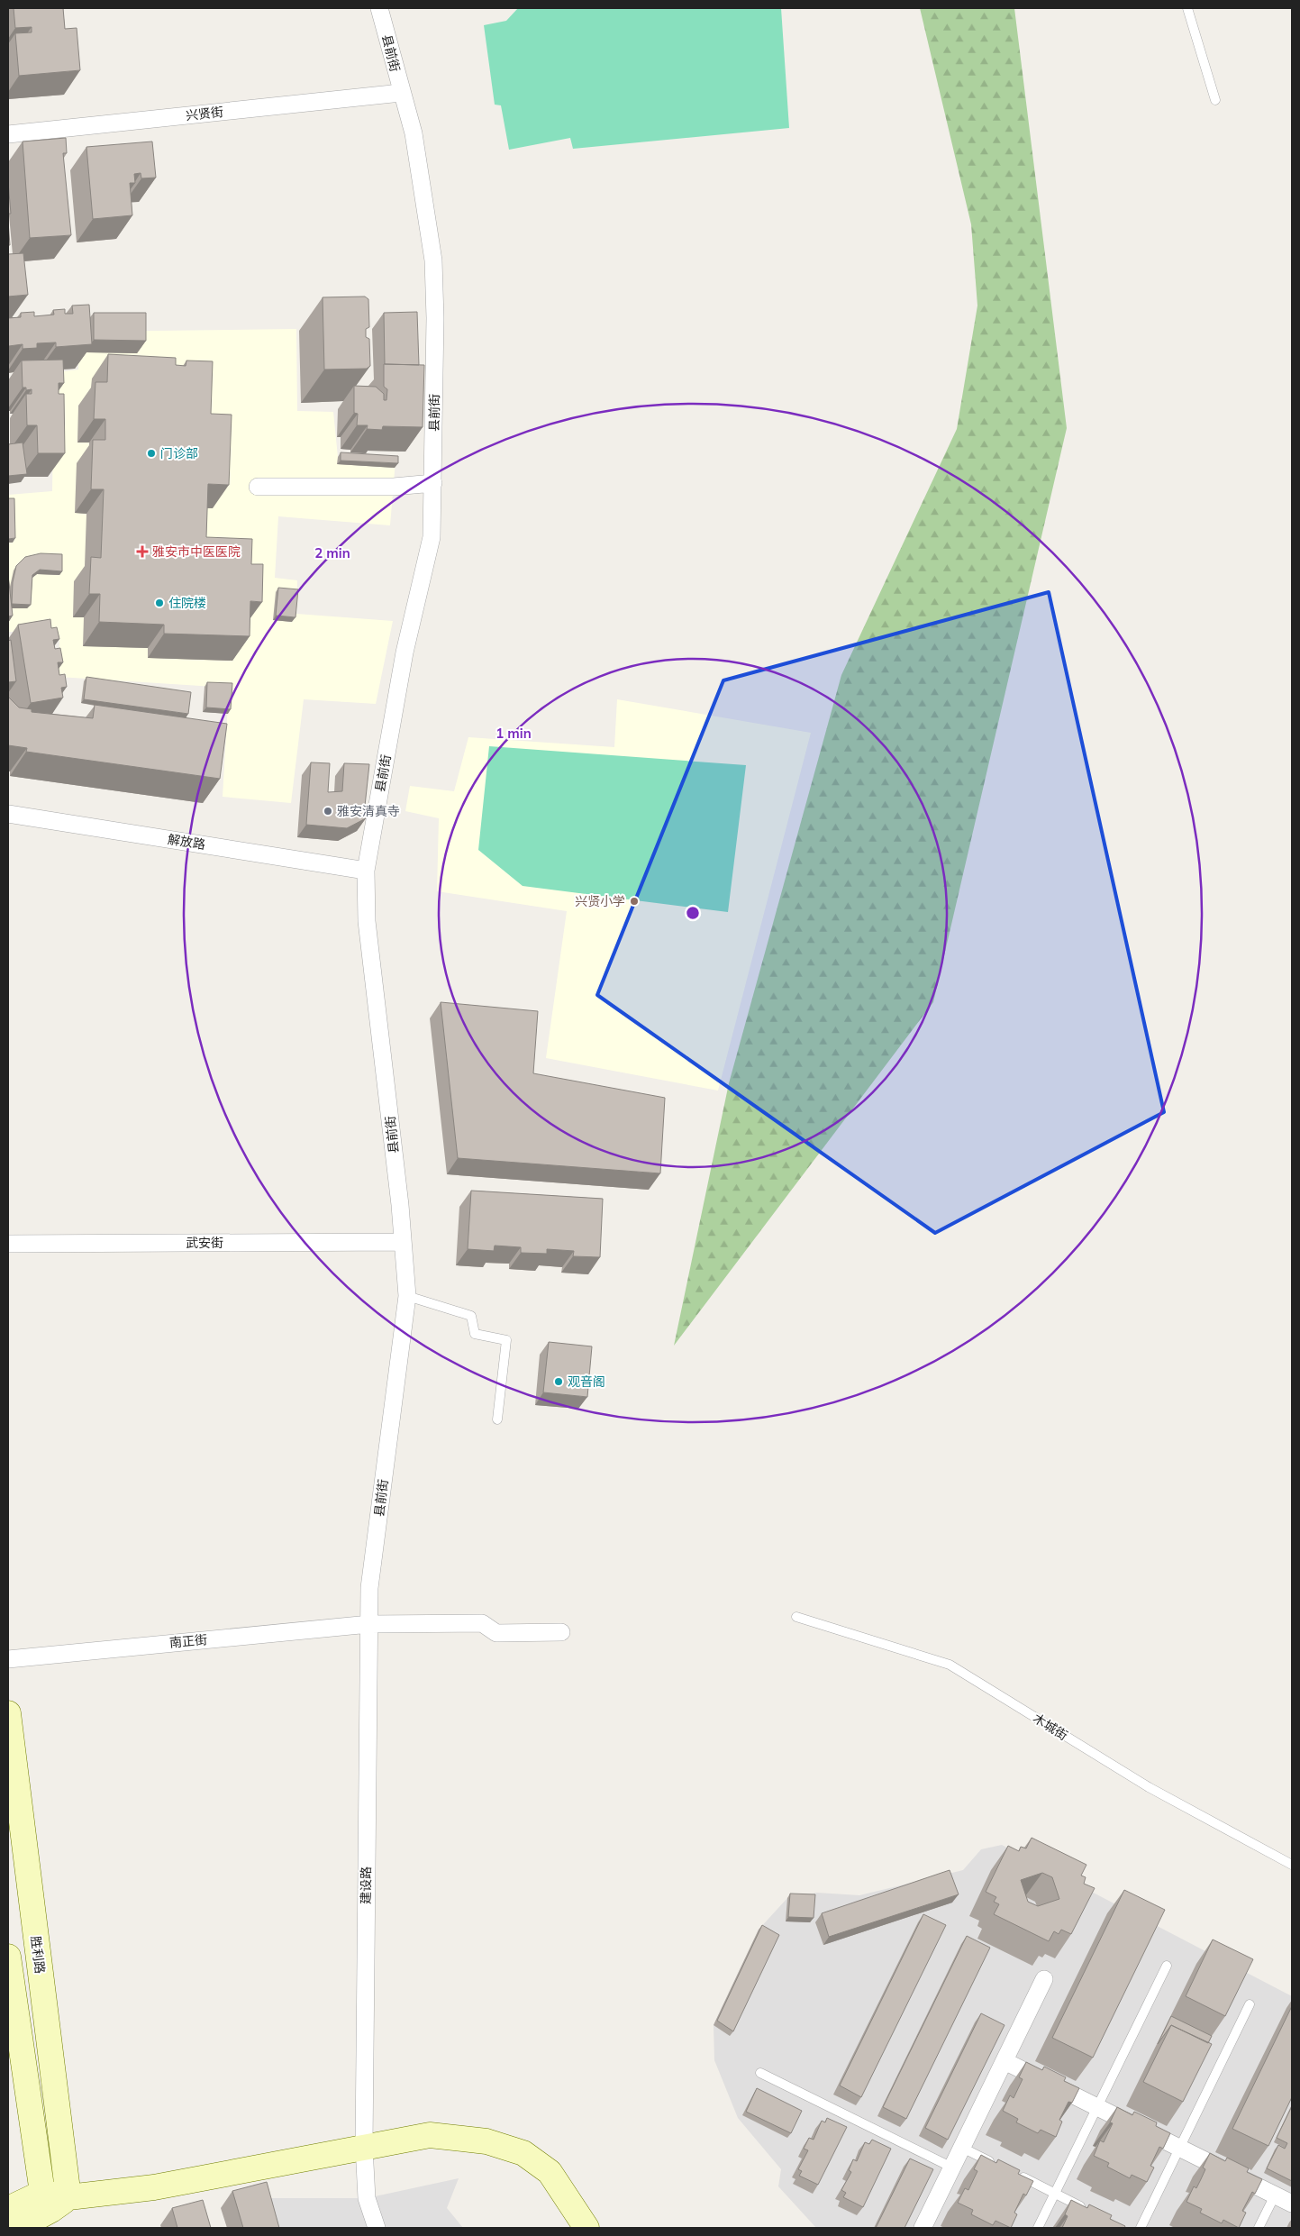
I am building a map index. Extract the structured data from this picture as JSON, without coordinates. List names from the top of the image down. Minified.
{"streets":{"main road":["胜利路"],"street":["县前街","兴贤街","解放路","武安街","南正街","建设路"],"lane":["木城街"]},"crossings":[["县前街","兴贤街"],["县前街","解放路"],["县前街","武安街"],["县前街","南正街"],["县前街","建设路"],["南正街","建设路"]],"places":{"other":["门诊部","住院楼","雅安清真寺","兴贤小学","观音阁"],"health":["雅安市中医医院"]},"rings":["2 min","1 min"]}
